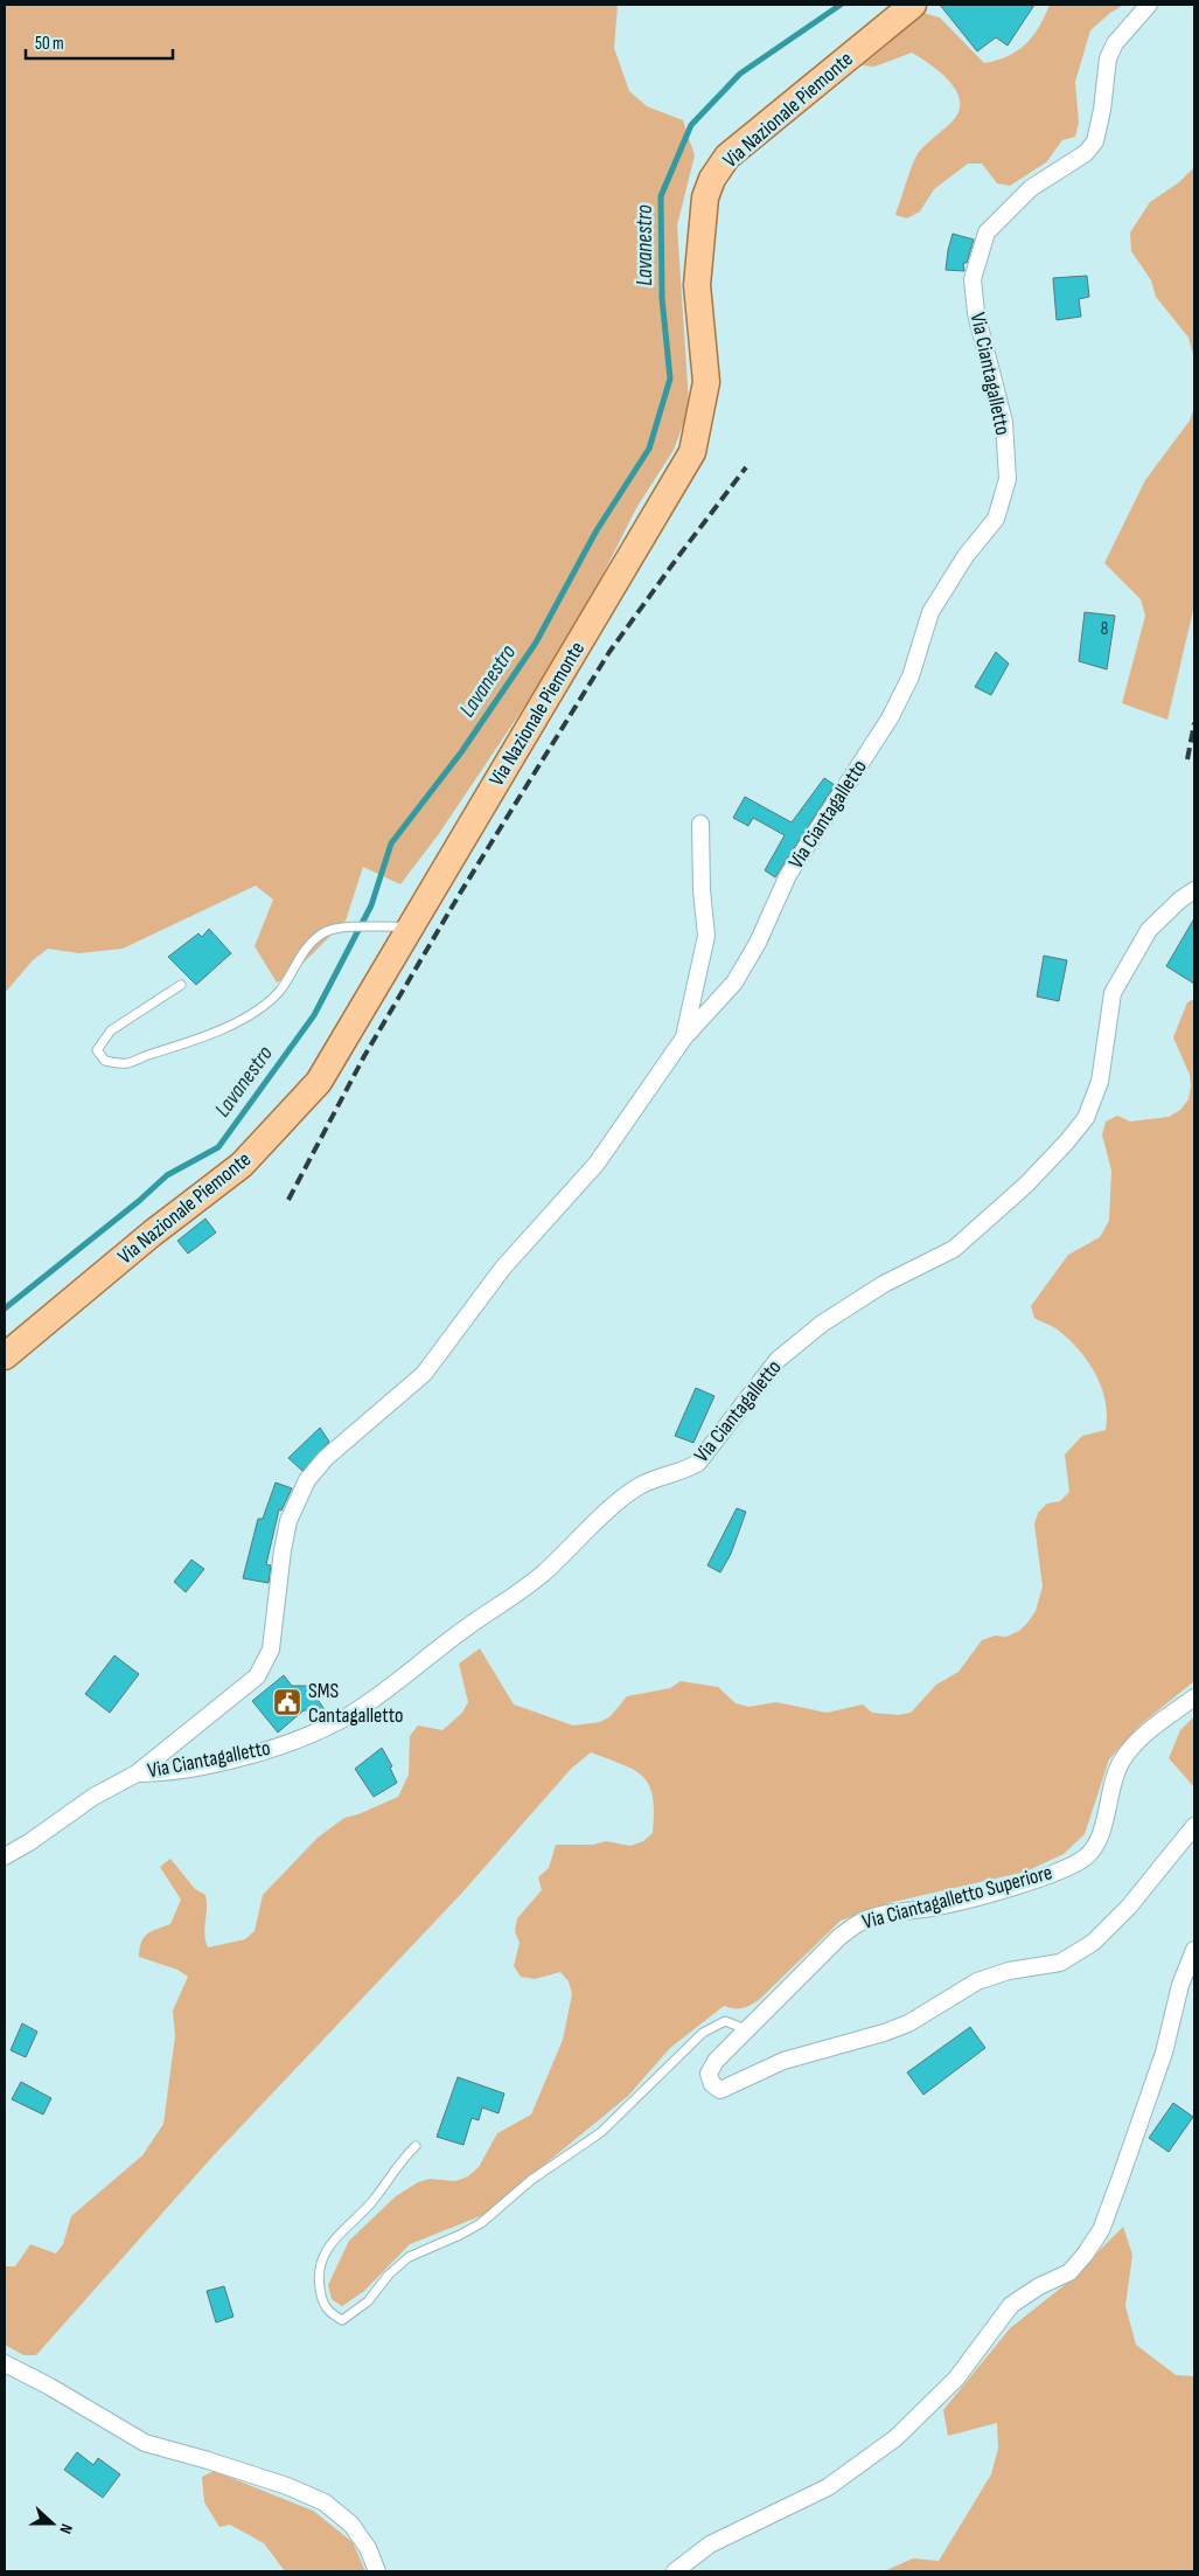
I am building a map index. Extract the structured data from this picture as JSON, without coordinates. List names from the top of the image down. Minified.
{"streets":{"main road":["Via Nazionale Piemonte"],"street":["Via Ciantagalletto","Via Ciantagalletto Superiore"]},"water":["Lavanestro"],"places":{"public building":["SMS Cantagalletto"]},"house_numbers":["8"],"scale_bar":"50 m","north":"right"}
